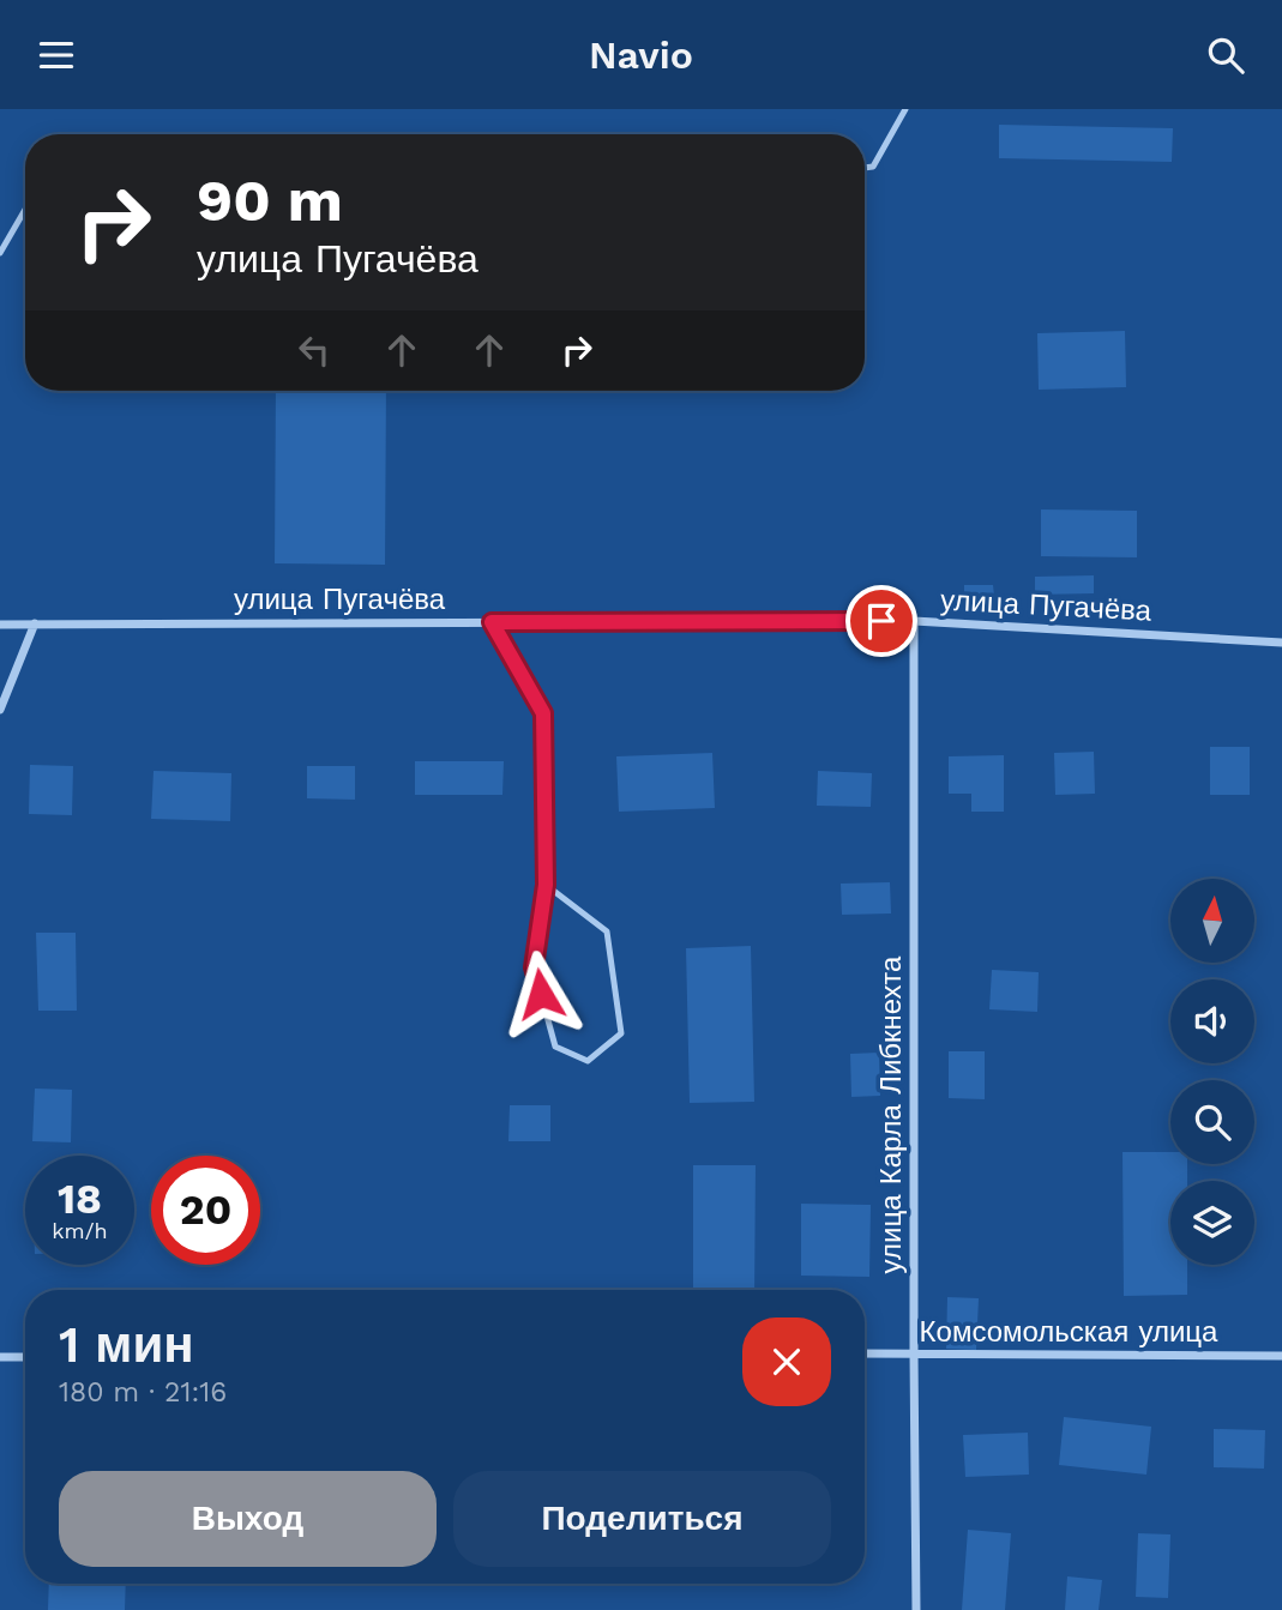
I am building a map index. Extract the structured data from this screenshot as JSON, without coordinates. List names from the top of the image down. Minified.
{"streets":{"street":["улица Пугачёва","улица Карла Либкнехта","Комсомольская улица"]},"crossings":[["улица Пугачёва","улица Карла Либкнехта"],["улица Карла Либкнехта","Комсомольская улица"]],"north":"top","page":{"header":"Navio","turn":["90 m","улица Пугачёва"],"speed":"18 km/h","limit":"20","heading":["1 мин","180 m · 21:16"],"buttons":["Выход","Поделиться"]}}
